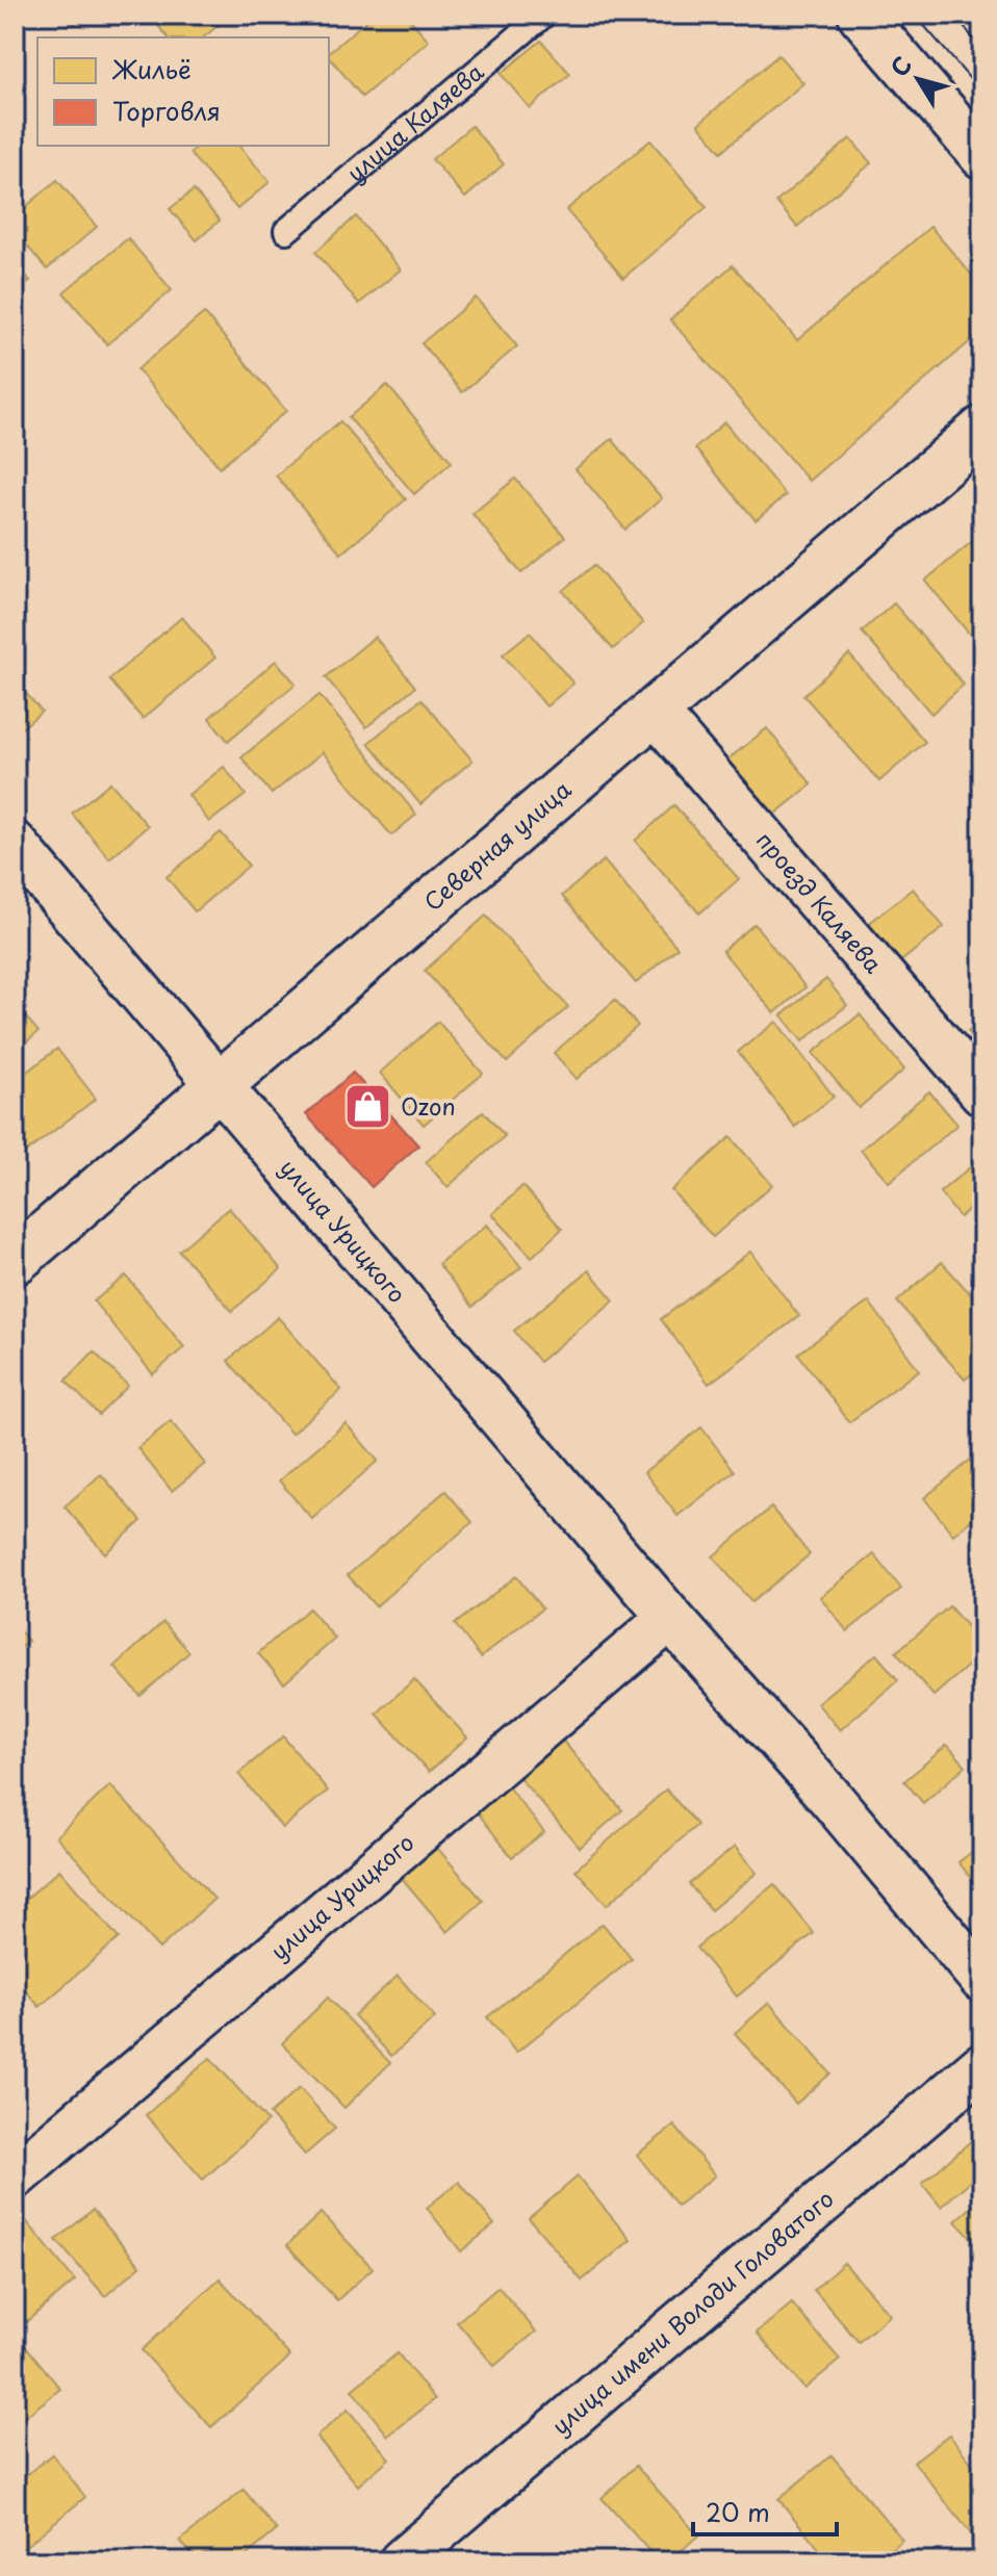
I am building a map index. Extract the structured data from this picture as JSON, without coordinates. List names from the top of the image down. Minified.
{"streets":{"main road":["Северная улица"],"street":["проезд Каляева","улица Урицкого","улица имени Володи Головатого"],"lane":["улица Каляева"]},"crossings":[["Северная улица","проезд Каляева"],["Северная улица","улица Урицкого"]],"places":{"shop":["Ozon"]},"legend":["Жильё","Торговля"],"scale_bar":"20 m","north":"top left"}
